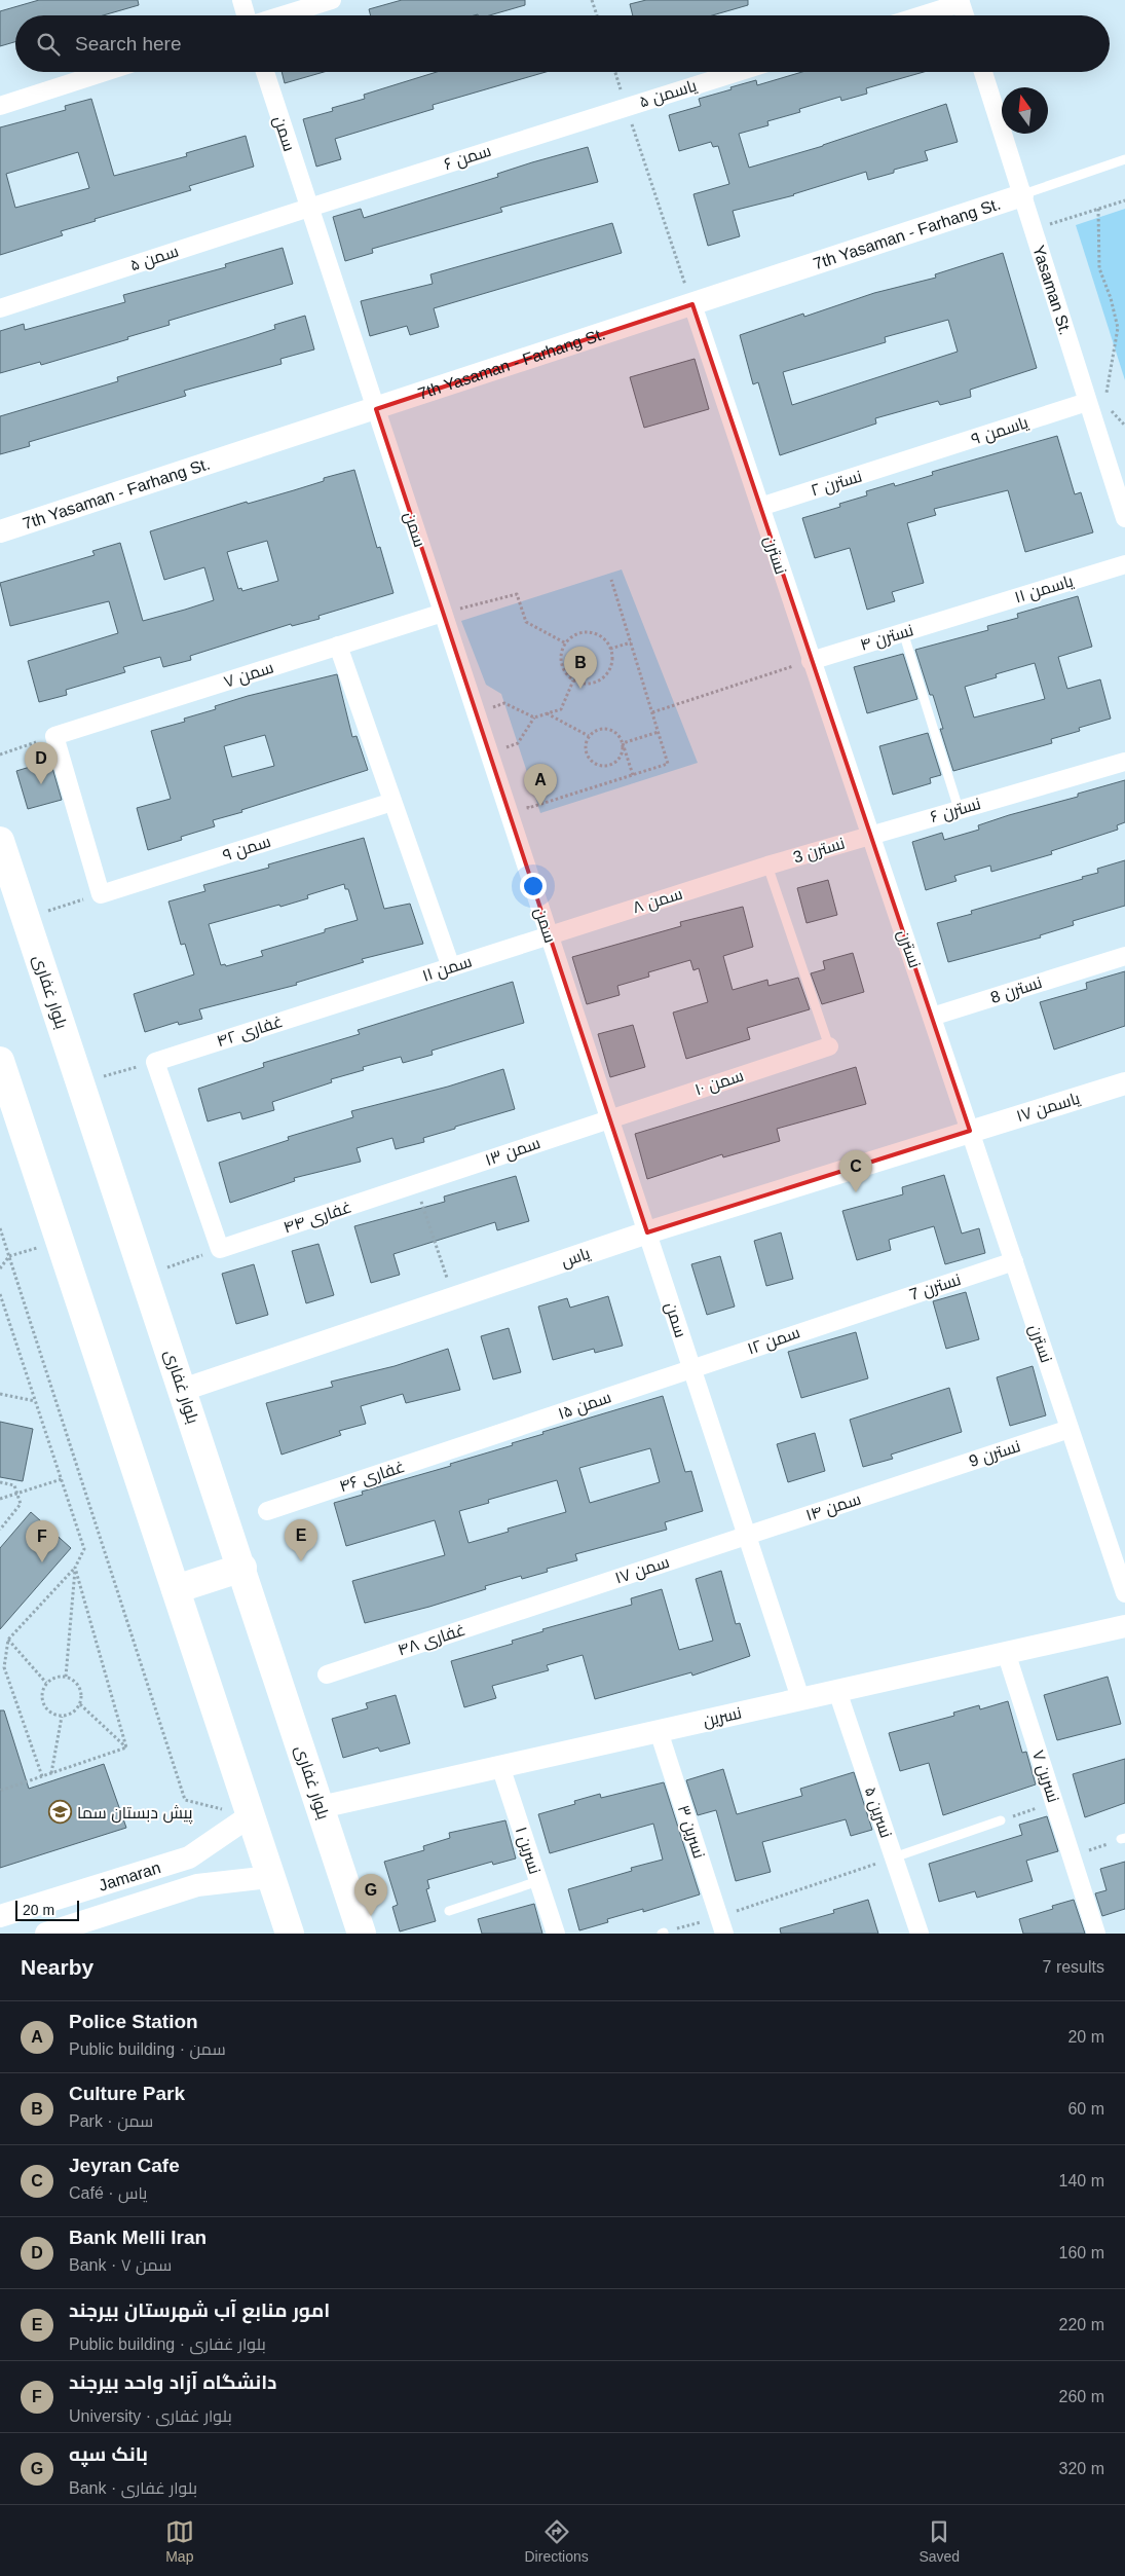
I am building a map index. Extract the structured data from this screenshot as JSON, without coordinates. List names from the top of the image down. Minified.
{"streets":{"main road":["بلوار غفاری"],"street":["یاسمن ۵","سمن","سمن ۶","7th Yasaman - Farhang St.","سمن ۵","Yasaman St.","یاسمن ۹","نسترن ۲","نسترن","یاسمن ۱۱","نسترن ۴","سمن ۷","نسترن ۶","سمن ۹","نسترن 3","سمن ۸","سمن ۱۱","نسترن 8","غفاری ۴۲","سمن ۱۰","یاسمن ۱۷","سمن ۱۳","غفاری ۴۴","یاس","نسترن 7","سمن ۱۲","سمن ۱۵","نسترن 9","غفاری ۴۶","سمن ۱۴","سمن ۱۷","غفاری ۴۸","نسرین","نسرین ۷","نسرین ۵","نسرین ۳","نسرین ۱","Jamaran"]},"crossings":[["یاسمن ۵","سمن ۶"],["سمن","سمن ۶"],["سمن","7th Yasaman - Farhang St."],["سمن","سمن ۵"],["سمن","سمن ۷"],["سمن","سمن ۸"],["سمن","سمن ۱۱"],["سمن","سمن ۱۰"],["سمن","سمن ۱۳"],["سمن","یاس"],["سمن","سمن ۱۲"],["سمن","سمن ۱۵"],["سمن","سمن ۱۴"],["سمن","سمن ۱۷"],["سمن","نسرین"],["سمن ۶","سمن ۵"],["7th Yasaman - Farhang St.","Yasaman St."],["7th Yasaman - Farhang St.","نسترن"],["Yasaman St.","یاسمن ۹"],["یاسمن ۹","نسترن ۲"],["نسترن ۲","نسترن"],["نسترن","نسترن ۴"],["نسترن","نسترن ۶"],["نسترن","نسترن 3"],["نسترن","نسترن 8"],["نسترن","یاسمن ۱۷"],["نسترن","یاس"],["نسترن","نسترن 7"],["نسترن","نسترن 9"],["یاسمن ۱۱","نسترن ۴"],["نسترن ۶","نسترن 3"],["نسترن 3","سمن ۸"],["سمن ۸","سمن ۱۱"],["سمن ۱۱","غفاری ۴۲"],["بلوار غفاری","یاس"],["بلوار غفاری","نسرین"],["سمن ۱۰","سمن ۱۳"],["یاسمن ۱۷","یاس"],["سمن ۱۳","غفاری ۴۴"],["نسترن 7","سمن ۱۲"],["سمن ۱۲","سمن ۱۵"],["سمن ۱۵","غفاری ۴۶"],["نسترن 9","سمن ۱۴"],["سمن ۱۴","سمن ۱۷"],["سمن ۱۷","غفاری ۴۸"],["نسرین","نسرین ۷"],["نسرین","نسرین ۵"],["نسرین","نسرین ۳"],["نسرین","نسرین ۱"]],"places":{"school or university":["پیش دبستان سما"]},"scale_bar":"20 m","north":"top","page":{"search":"Search here","pins":["B","D","A","C","E","F","G"],"scale":"20 m","heading":["Nearby","7 results"],"list":[{"mark":"A","name":"Police Station","note":"Public building · سمن","value":"20 m"},{"mark":"B","name":"Culture Park","note":"Park · سمن","value":"60 m"},{"mark":"C","name":"Jeyran Cafe","note":"Café · یاس","value":"140 m"},{"mark":"D","name":"Bank Melli Iran","note":"Bank · سمن ۷","value":"160 m"},{"mark":"E","name":"امور منابع آب شهرستان بیرجند","note":"Public building · بلوار غفاری","value":"220 m"},{"mark":"F","name":"دانشگاه آزاد واحد بیرجند","note":"University · بلوار غفاری","value":"260 m"},{"mark":"G","name":"بانک سپه","note":"Bank · بلوار غفاری","value":"320 m"}],"nav":["Map","Directions","Saved"]}}
